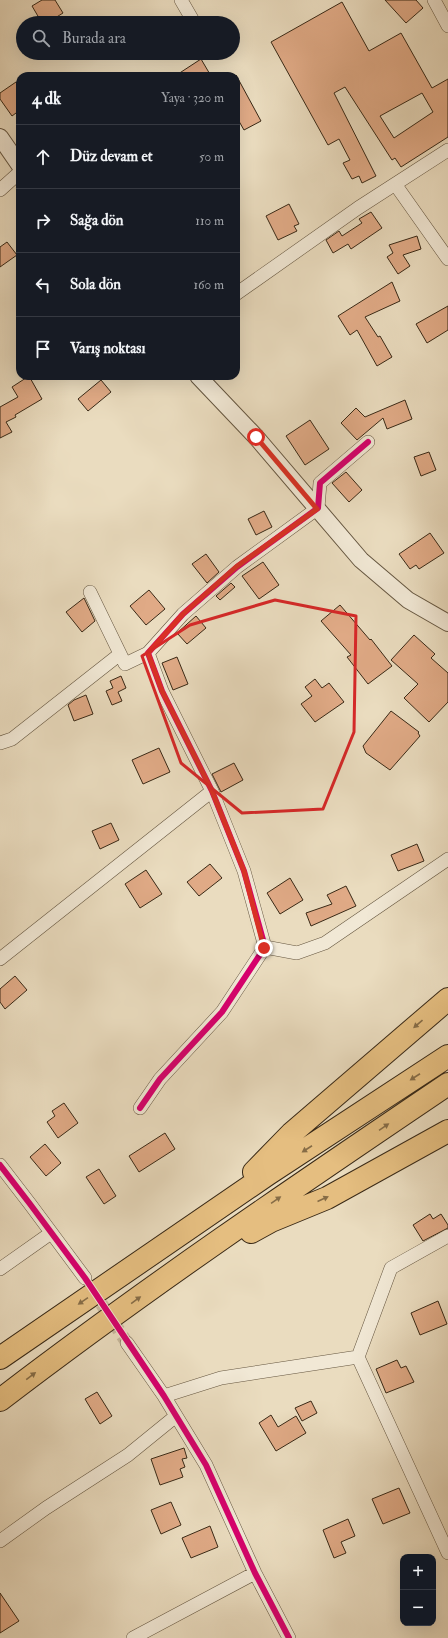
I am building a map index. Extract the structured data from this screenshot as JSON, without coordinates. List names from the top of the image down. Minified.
{"page":{"search":"Burada ara","heading":["4 dk","Yaya · 320 m"],"list":[["Düz devam et","50 m"],["Sağa dön","110 m"],["Sola dön","160 m"],"Varış noktası"],"map_buttons":["+","−"]}}
